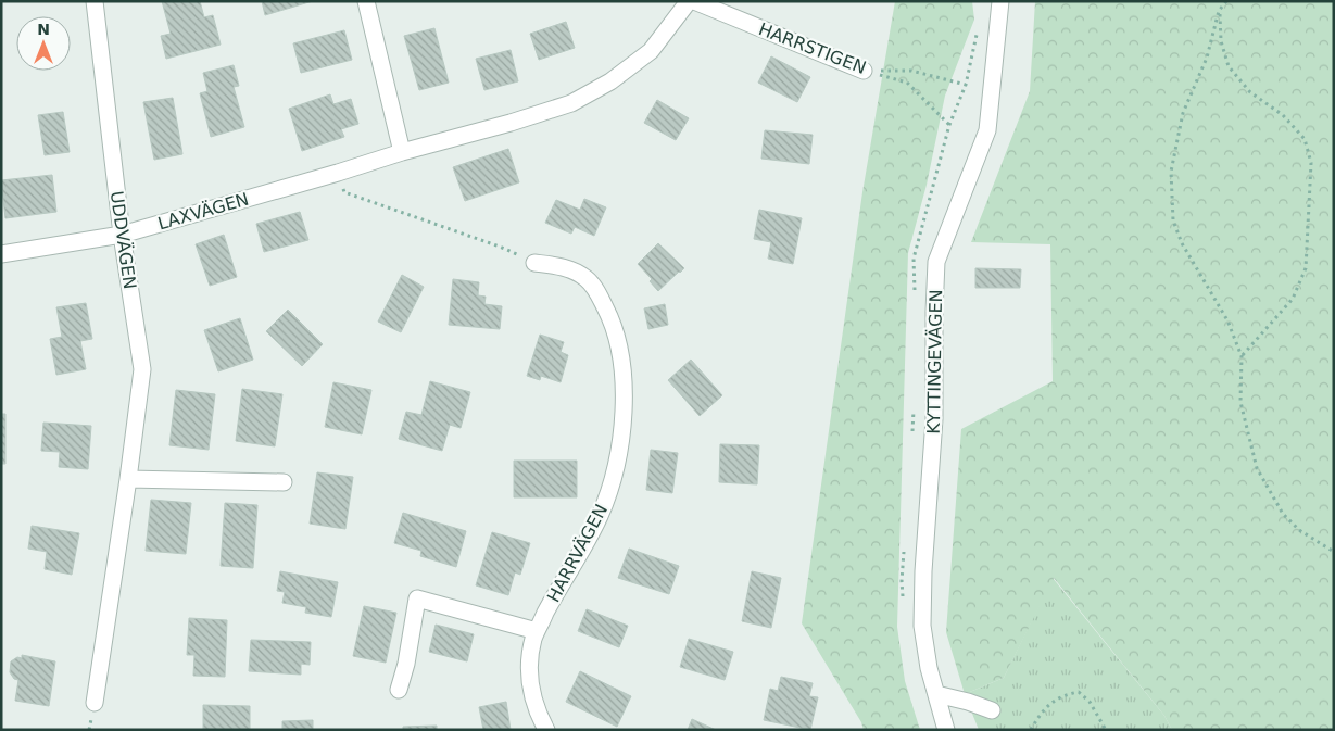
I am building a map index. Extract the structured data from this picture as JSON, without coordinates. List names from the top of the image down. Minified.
{"streets":{"street":["HARRSTIGEN","LAXVÄGEN","UDDVÄGEN","KYTTINGEVÄGEN","HARRVÄGEN"]},"crossings":[["LAXVÄGEN","UDDVÄGEN"]],"north":"top"}
